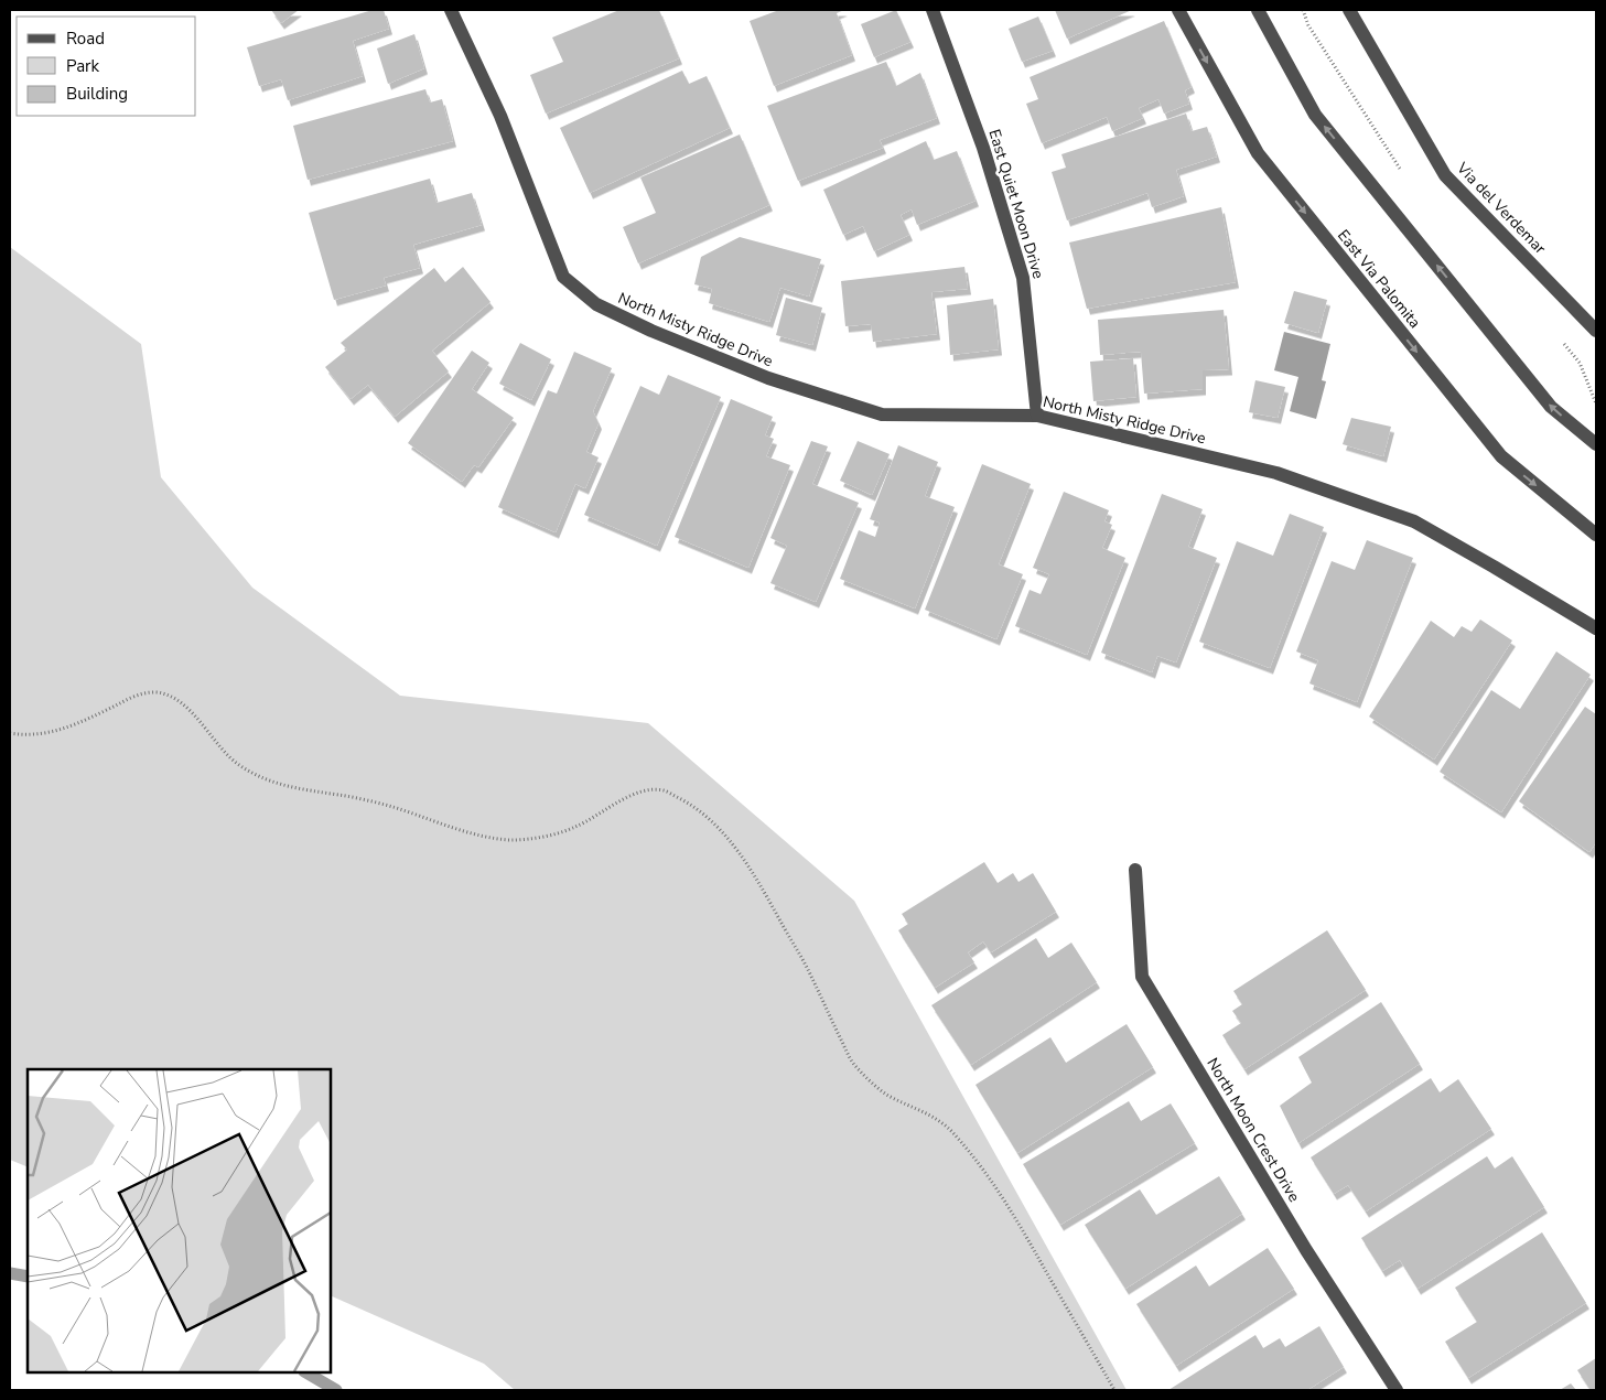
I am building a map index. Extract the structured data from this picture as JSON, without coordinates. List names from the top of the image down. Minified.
{"streets":{"street":["East Quiet Moon Drive","Via del Verdemar","East Via Palomita","North Misty Ridge Drive","North Moon Crest Drive"]},"crossings":[["East Quiet Moon Drive","North Misty Ridge Drive"]],"legend":["Road","Park","Building"]}
